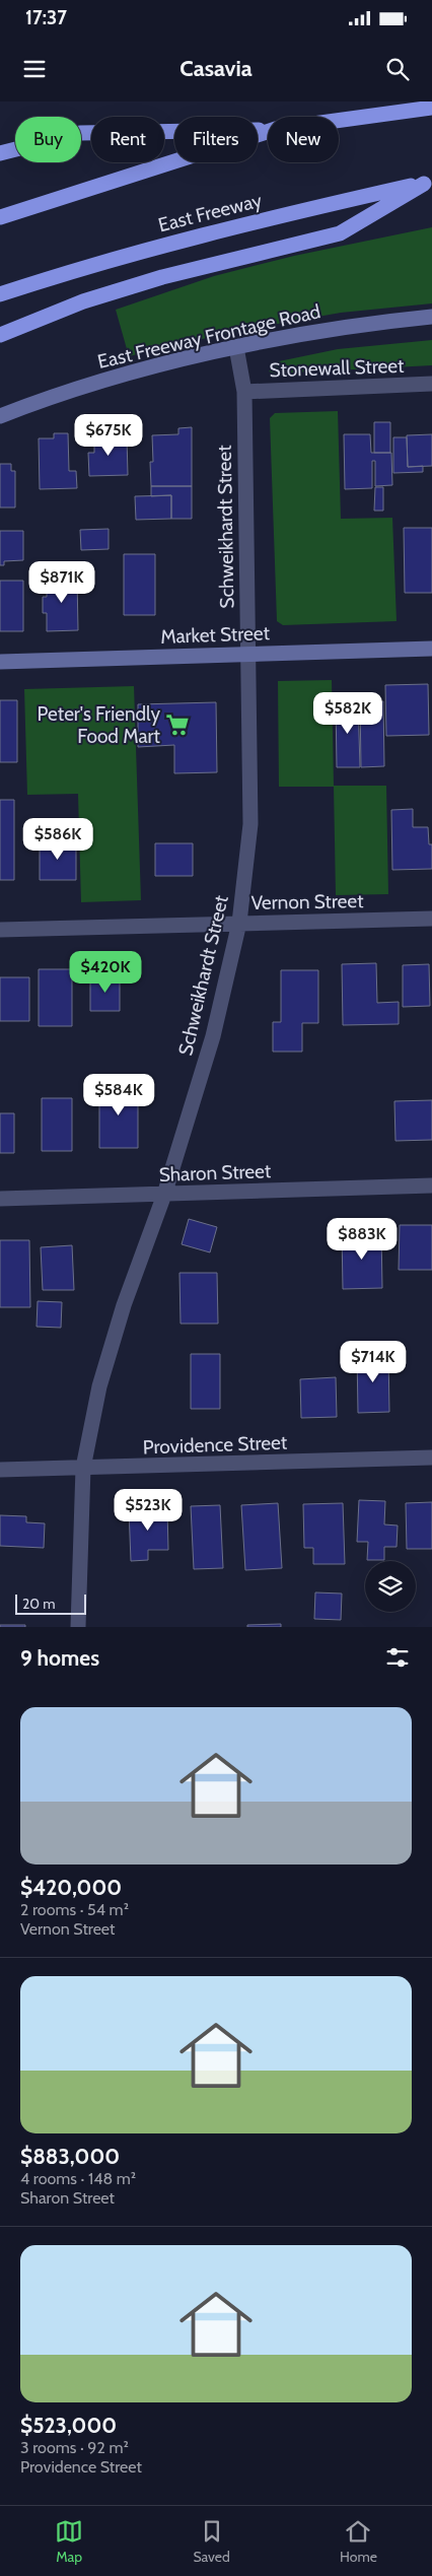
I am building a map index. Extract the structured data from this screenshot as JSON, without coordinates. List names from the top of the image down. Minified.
{"streets":{"highway":["East Freeway"],"main road":["East Freeway Frontage Road","Market Street"],"street":["Stonewall Street","Schweikhardt Street","Vernon Street","Sharon Street","Providence Street"]},"crossings":[["East Freeway Frontage Road","Schweikhardt Street"],["Stonewall Street","Schweikhardt Street"],["Schweikhardt Street","Market Street"],["Schweikhardt Street","Vernon Street"],["Schweikhardt Street","Sharon Street"],["Schweikhardt Street","Providence Street"]],"places":{"supermarket":["Peter's Friendly Food Mart"]},"scale_bar":"20 m","page":{"status":"17:37","header":"Casavia","chip":["Buy","Rent","Filters","New"],"price":["$675K","$871K","$582K","$586K","$420K","$584K","$883K","$714K","$523K"],"scale":"20 m","heading":"9 homes","list":[{"name":"$420,000","note":"2 rooms · 54 m² · Vernon Street"},{"name":"$883,000","note":"4 rooms · 148 m² · Sharon Street"},{"name":"$523,000","note":"3 rooms · 92 m² · Providence Street"}],"tabs":["Map","Saved","Home"]}}
